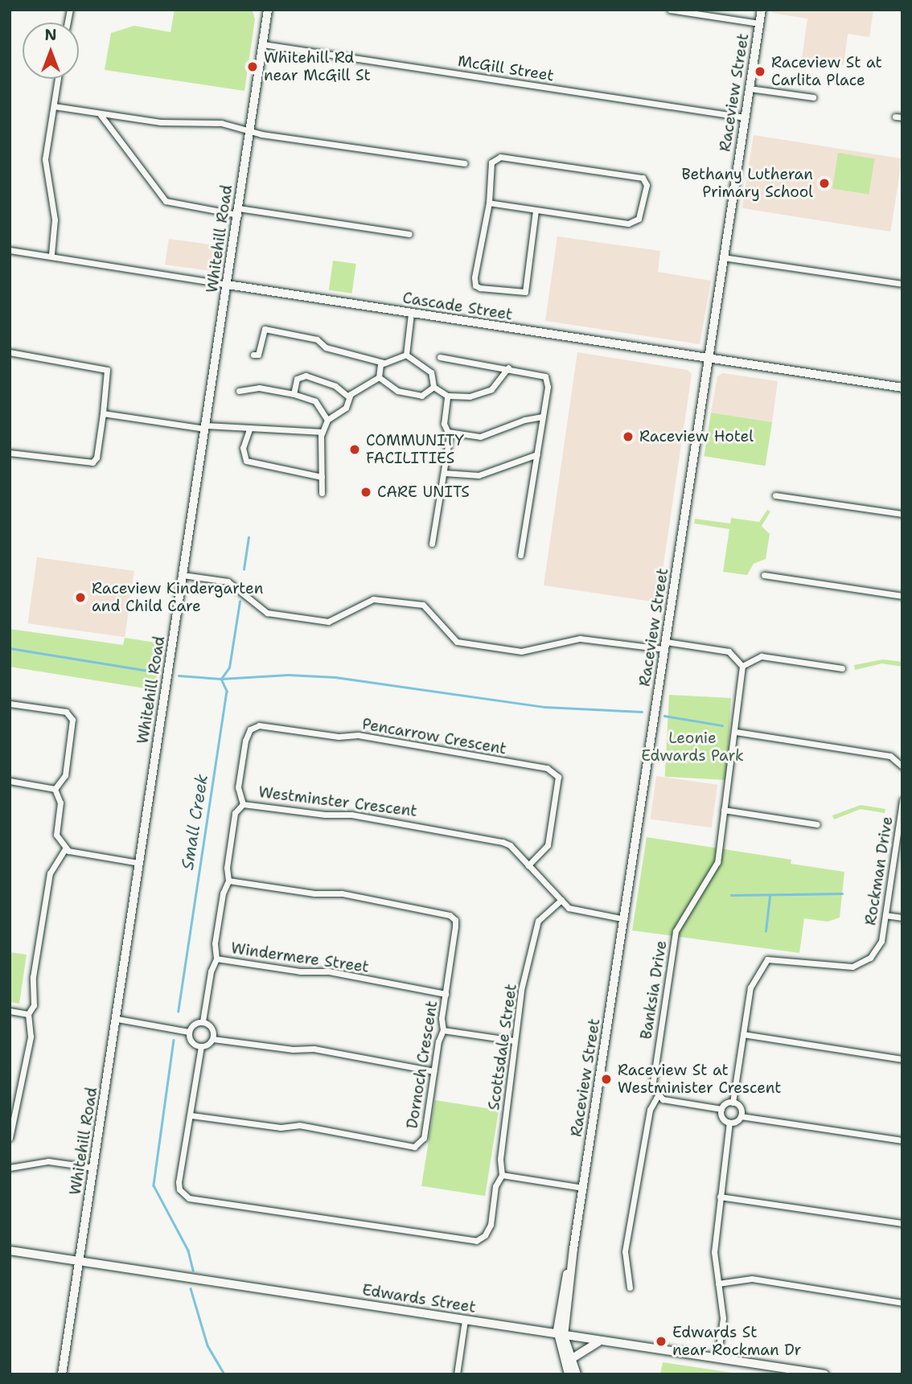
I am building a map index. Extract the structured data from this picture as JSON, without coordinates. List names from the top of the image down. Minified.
{"streets":{"street":["McGill Street","Raceview Street","Whitehill Road","Cascade Street","Pencarrow Crescent","Westminster Crescent","Rockman Drive","Windermere Street","Banksia Drive","Scottsdale Street","Dornoch Crescent","Edwards Street"]},"crossings":[["McGill Street","Raceview Street"],["McGill Street","Whitehill Road"],["Raceview Street","Cascade Street"],["Raceview Street","Westminster Crescent"],["Raceview Street","Edwards Street"],["Whitehill Road","Cascade Street"],["Whitehill Road","Edwards Street"],["Pencarrow Crescent","Westminster Crescent"],["Westminster Crescent","Windermere Street"],["Westminster Crescent","Scottsdale Street"],["Westminster Crescent","Dornoch Crescent"],["Windermere Street","Dornoch Crescent"]],"water":["Small Creek"],"parks":["Leonie Edwards Park"],"places":["Whitehill Rd near McGill St","Raceview St at Carlita Place","Bethany Lutheran Primary School","Raceview Hotel","COMMUNITY FACILITIES","CARE UNITS","Raceview Kindergarten and Child Care","Raceview St at Westminister Crescent","Edwards St near Rockman Dr"],"north":"top"}
